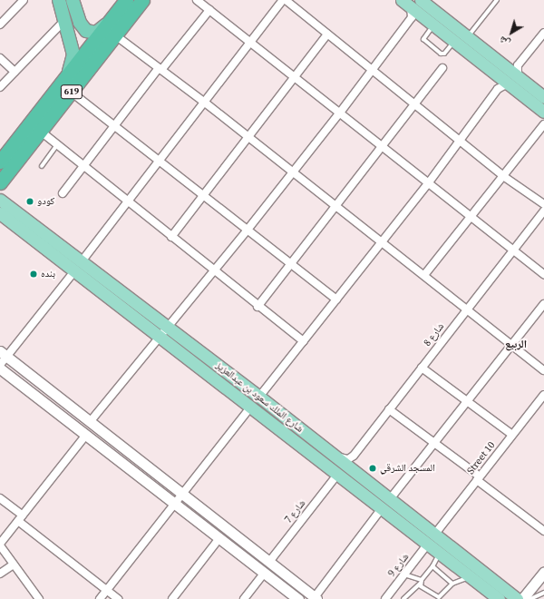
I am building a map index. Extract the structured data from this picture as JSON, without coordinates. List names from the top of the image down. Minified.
{"streets":{"highway":["619"],"main road":["شارع الملك سعود بن عبدالعزيز"],"street":["شارع 8","Street 10","شارع 7","شارع 9"]},"crossings":[["شارع 8","شارع الملك سعود بن عبدالعزيز"],["شارع الملك سعود بن عبدالعزيز","Street 10"],["شارع الملك سعود بن عبدالعزيز","شارع 7"],["شارع الملك سعود بن عبدالعزيز","شارع 9"]],"districts":["الربيع"],"places":["كودو","بنده","المسجد الشرقي"],"north":"bottom left"}
